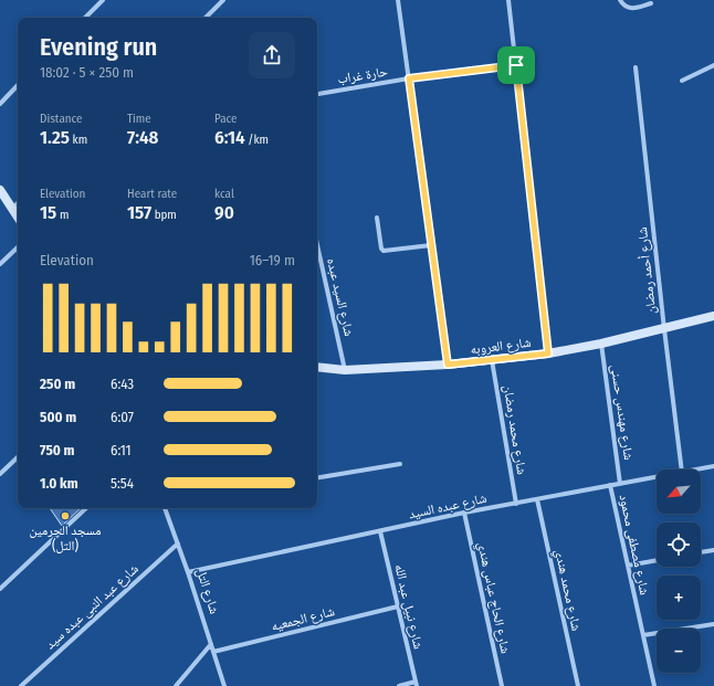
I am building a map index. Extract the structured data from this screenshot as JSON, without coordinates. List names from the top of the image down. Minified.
{"streets":{"street":["حارة غراب","شارع أحمد رمضان","شارع السيد عبده","شارع العروبه","شارع مهندس حسنى","شارع محمد رمضان","شارع عبده السيد","شارع مصطفى محمود","شارع محمد هندي","شارع التل","شارع الحاج عباس هندي","شارع عبد النبى عبده سيد","شارع نبيل عبد الله","شارع الجمعيه"]},"crossings":[["شارع أحمد رمضان","شارع العروبه"],["شارع السيد عبده","شارع العروبه"],["شارع العروبه","شارع مهندس حسنى"],["شارع العروبه","شارع محمد رمضان"],["شارع مهندس حسنى","شارع عبده السيد"],["شارع محمد رمضان","شارع عبده السيد"],["شارع عبده السيد","شارع مصطفى محمود"],["شارع عبده السيد","شارع محمد هندي"],["شارع عبده السيد","شارع التل"],["شارع عبده السيد","شارع الحاج عباس هندي"],["شارع عبده السيد","شارع نبيل عبد الله"],["شارع التل","شارع عبد النبى عبده سيد"],["شارع التل","شارع الجمعيه"],["شارع نبيل عبد الله","شارع الجمعيه"]],"places":["مسجد الحرمين (التل)"],"north":"bottom left","page":{"heading":["Evening run","18:02 · 5 × 250 m"],"stats":[["Distance","1.25 km"],["Time","7:48"],["Pace","6:14 /km"],["Elevation","15 m"],["Heart rate","157 bpm"],["kcal","90"]],"chart":["Elevation","16–19 m"],"list":[{"name":"250 m","note":"6:43"},{"name":"500 m","note":"6:07"},{"name":"750 m","note":"6:11"},{"name":"1.0 km","note":"5:54"}],"map_buttons":["+","−"]}}
